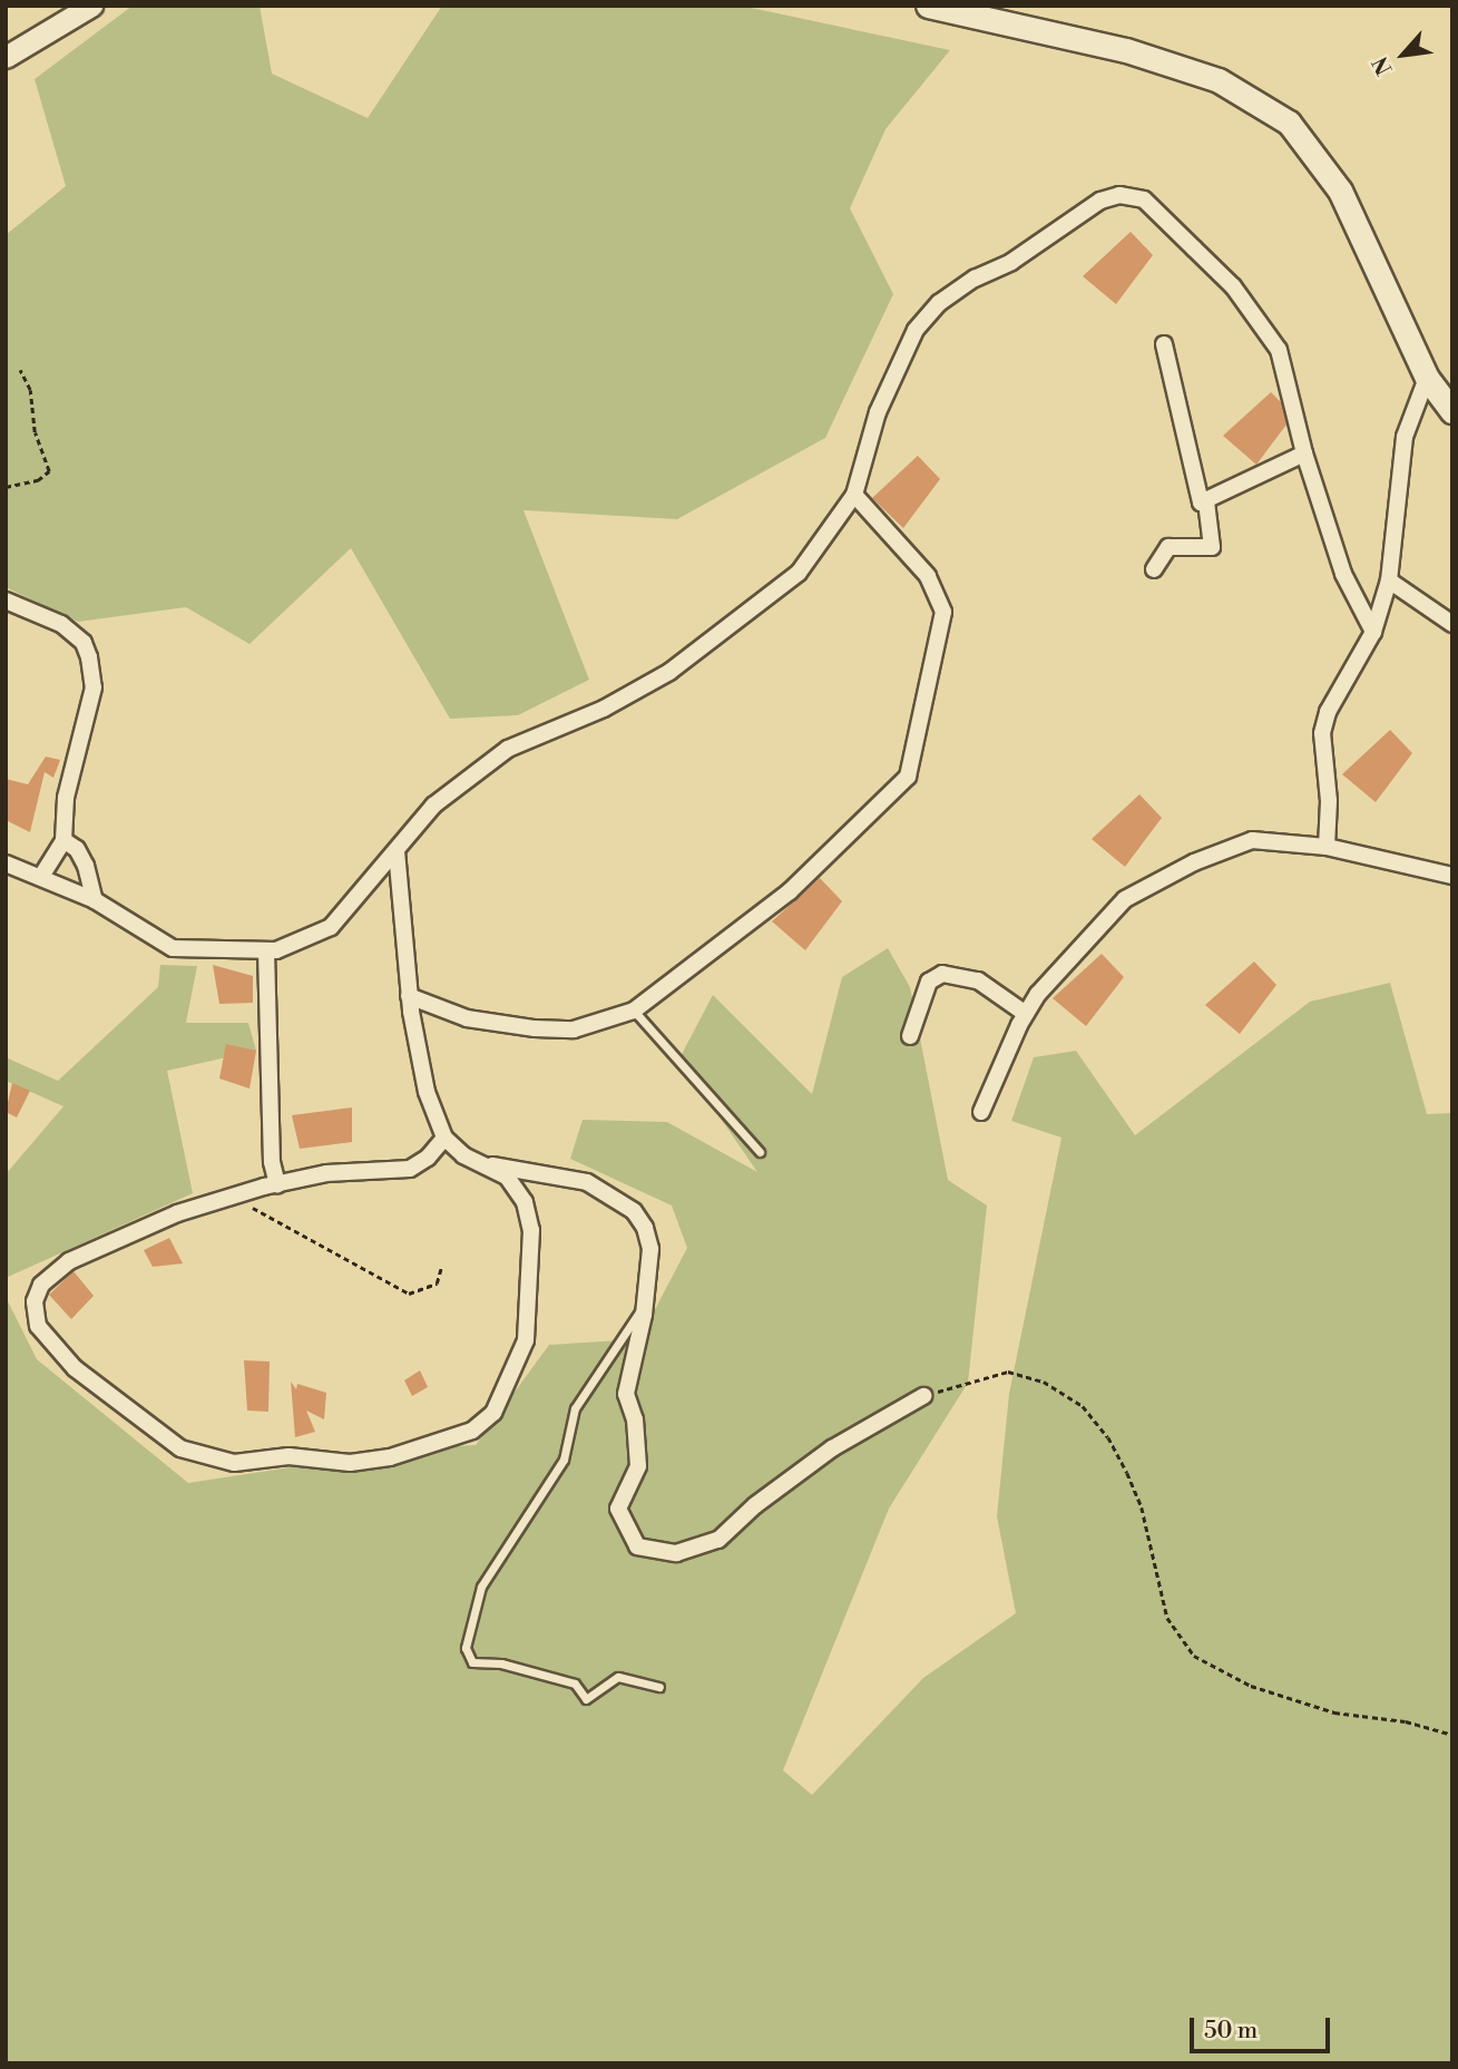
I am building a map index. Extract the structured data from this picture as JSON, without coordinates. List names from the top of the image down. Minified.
{"scale_bar":"50 m","north":"bottom left"}
